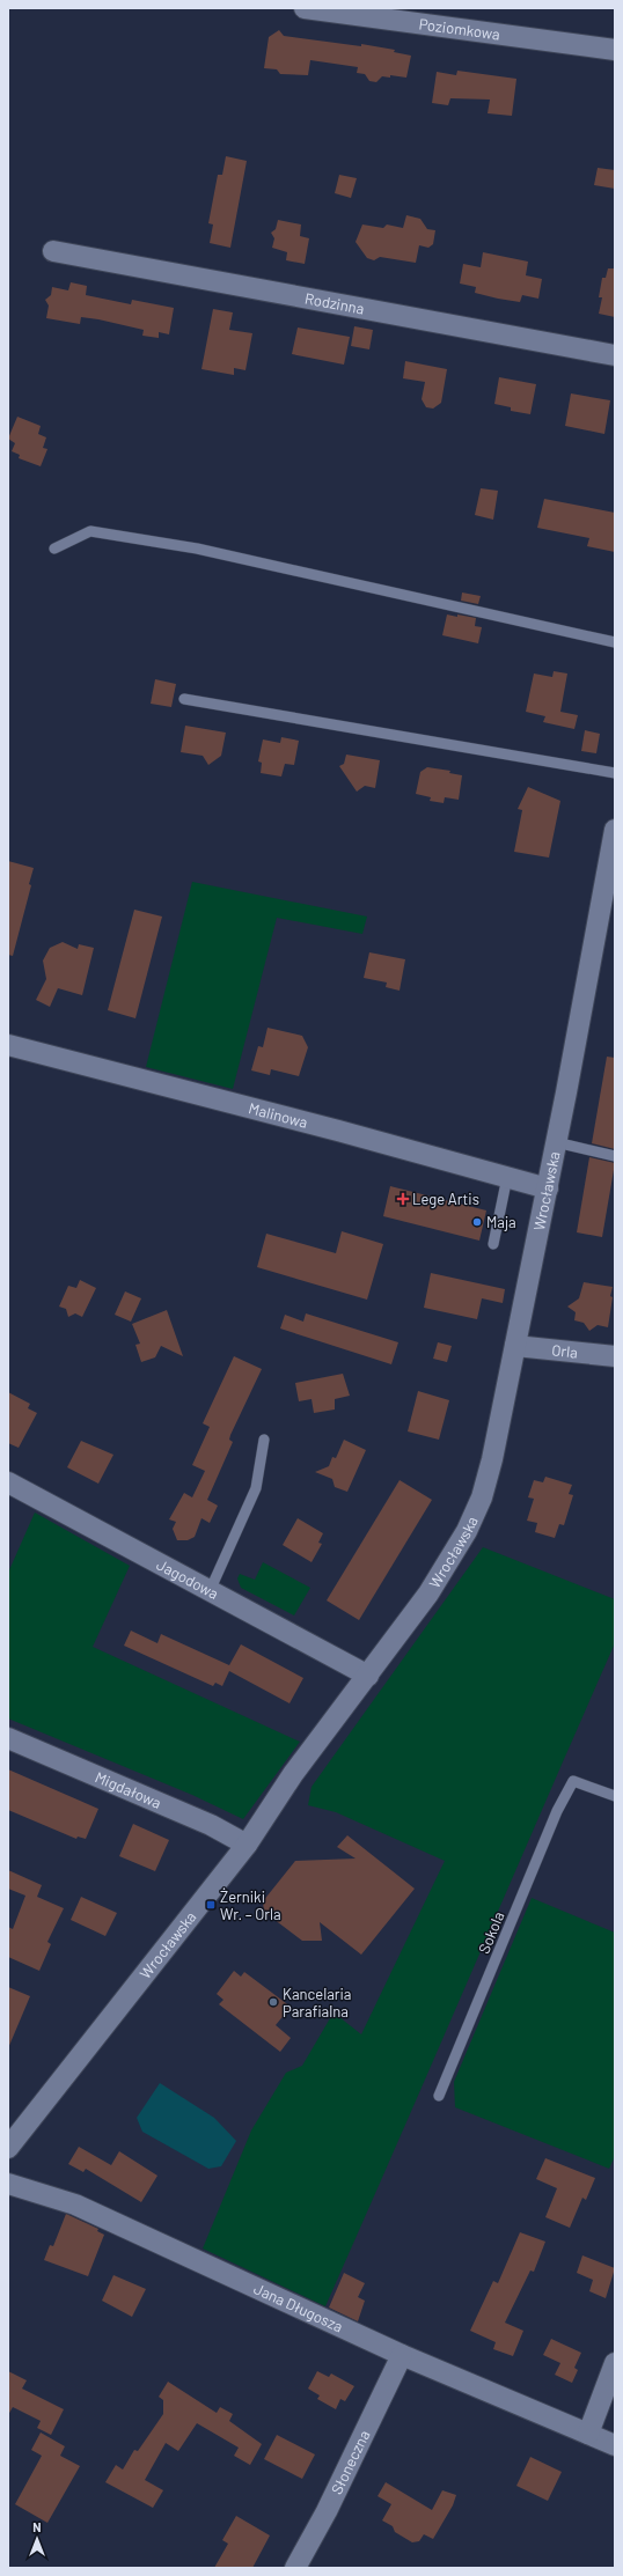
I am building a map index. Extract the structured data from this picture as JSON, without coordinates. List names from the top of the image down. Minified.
{"streets":{"street":["Poziomkowa","Rodzinna","Malinowa","Wrocławska","Orla","Jagodowa","Migdałowa","Jana Długosza","Słoneczna"],"lane":["Sokola"]},"crossings":[["Malinowa","Wrocławska"],["Wrocławska","Orla"],["Wrocławska","Jagodowa"],["Wrocławska","Migdałowa"],["Jana Długosza","Słoneczna"]],"places":{"health":["Lege Artis"],"other":["Maja","Kancelaria Parafialna"],"transit":["Żerniki Wr. – Orla"]},"north":"top"}
